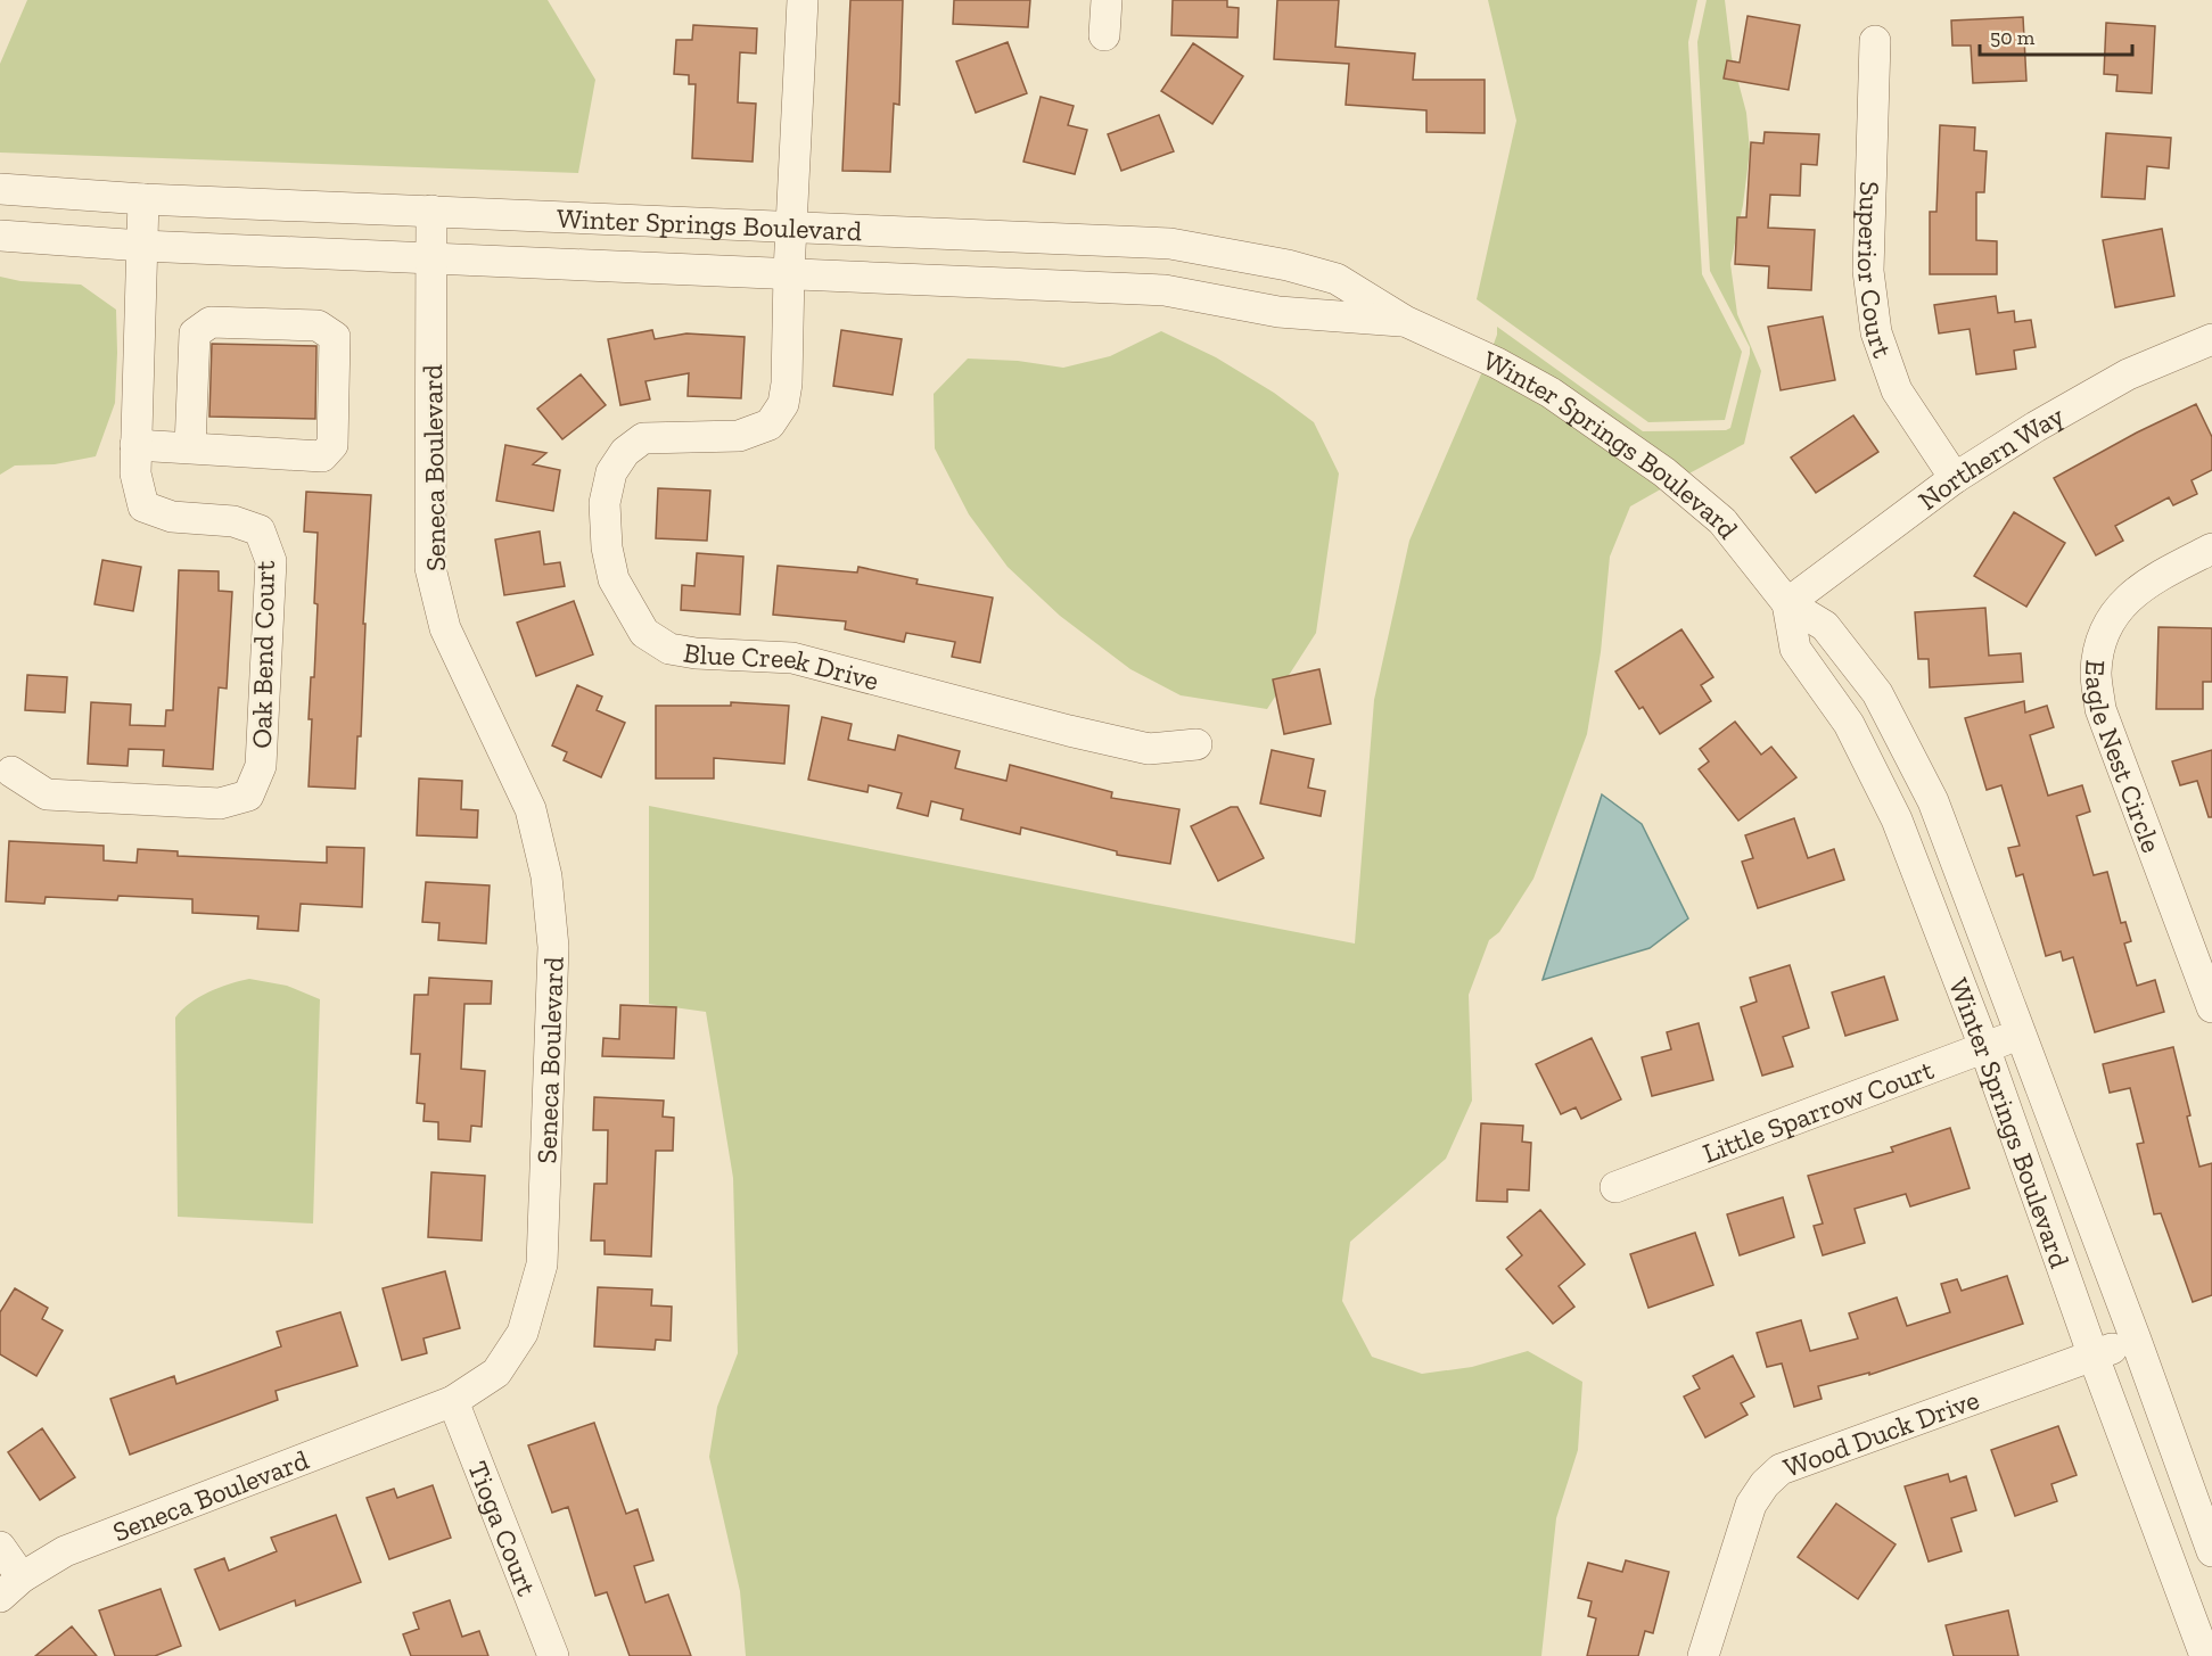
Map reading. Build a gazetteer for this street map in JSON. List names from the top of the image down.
{
  "streets": {
    "street": [
      "Winter Springs Boulevard",
      "Superior Court",
      "Northern Way",
      "Seneca Boulevard",
      "Oak Bend Court",
      "Blue Creek Drive",
      "Eagle Nest Circle",
      "Little Sparrow Court",
      "Wood Duck Drive",
      "Tioga Court"
    ]
  },
  "crossings": [
    ["Winter Springs Boulevard", "Northern Way"],
    ["Winter Springs Boulevard", "Seneca Boulevard"],
    ["Winter Springs Boulevard", "Oak Bend Court"],
    ["Winter Springs Boulevard", "Blue Creek Drive"],
    ["Winter Springs Boulevard", "Little Sparrow Court"],
    ["Winter Springs Boulevard", "Wood Duck Drive"],
    ["Superior Court", "Northern Way"],
    ["Seneca Boulevard", "Tioga Court"]
  ],
  "scale_bar": "50 m"
}
